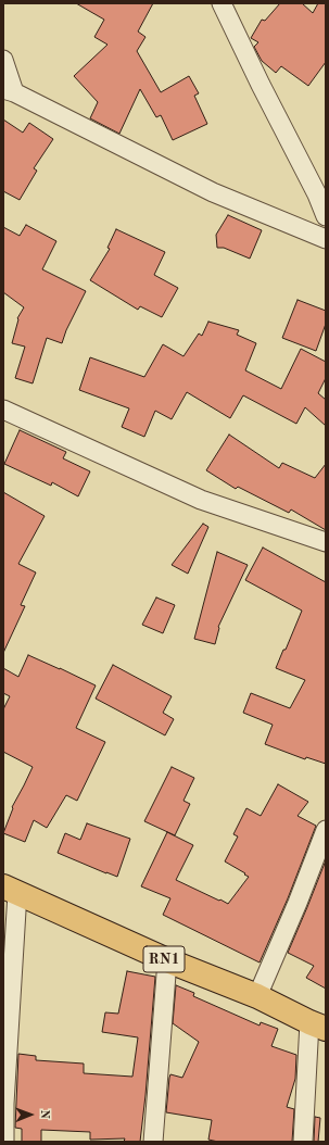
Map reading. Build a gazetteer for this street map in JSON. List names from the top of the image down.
{
  "streets": {
    "highway": ["RN1"]
  },
  "north": "right"
}
